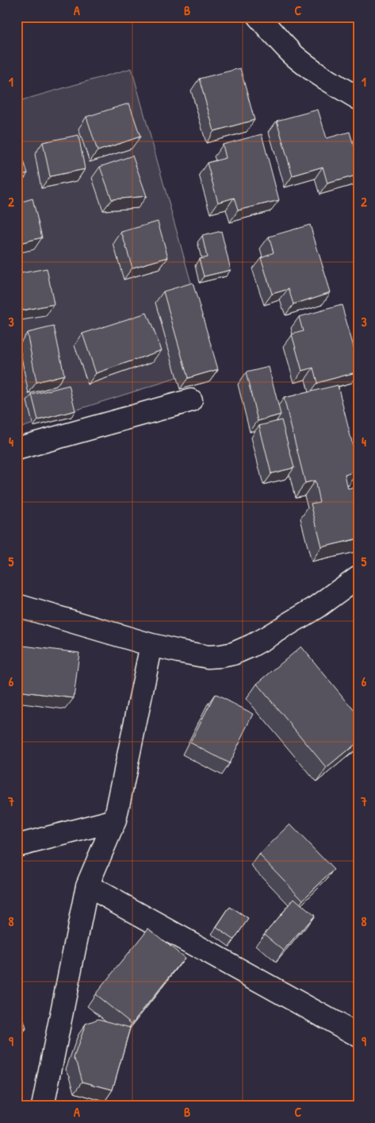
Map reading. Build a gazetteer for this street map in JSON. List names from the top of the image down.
{
  "grid": {
    "columns": ["A", "B", "C"],
    "rows": [
      "1",
      "2",
      "3",
      "4",
      "5",
      "6",
      "7",
      "8",
      "9"
    ]
  }
}
